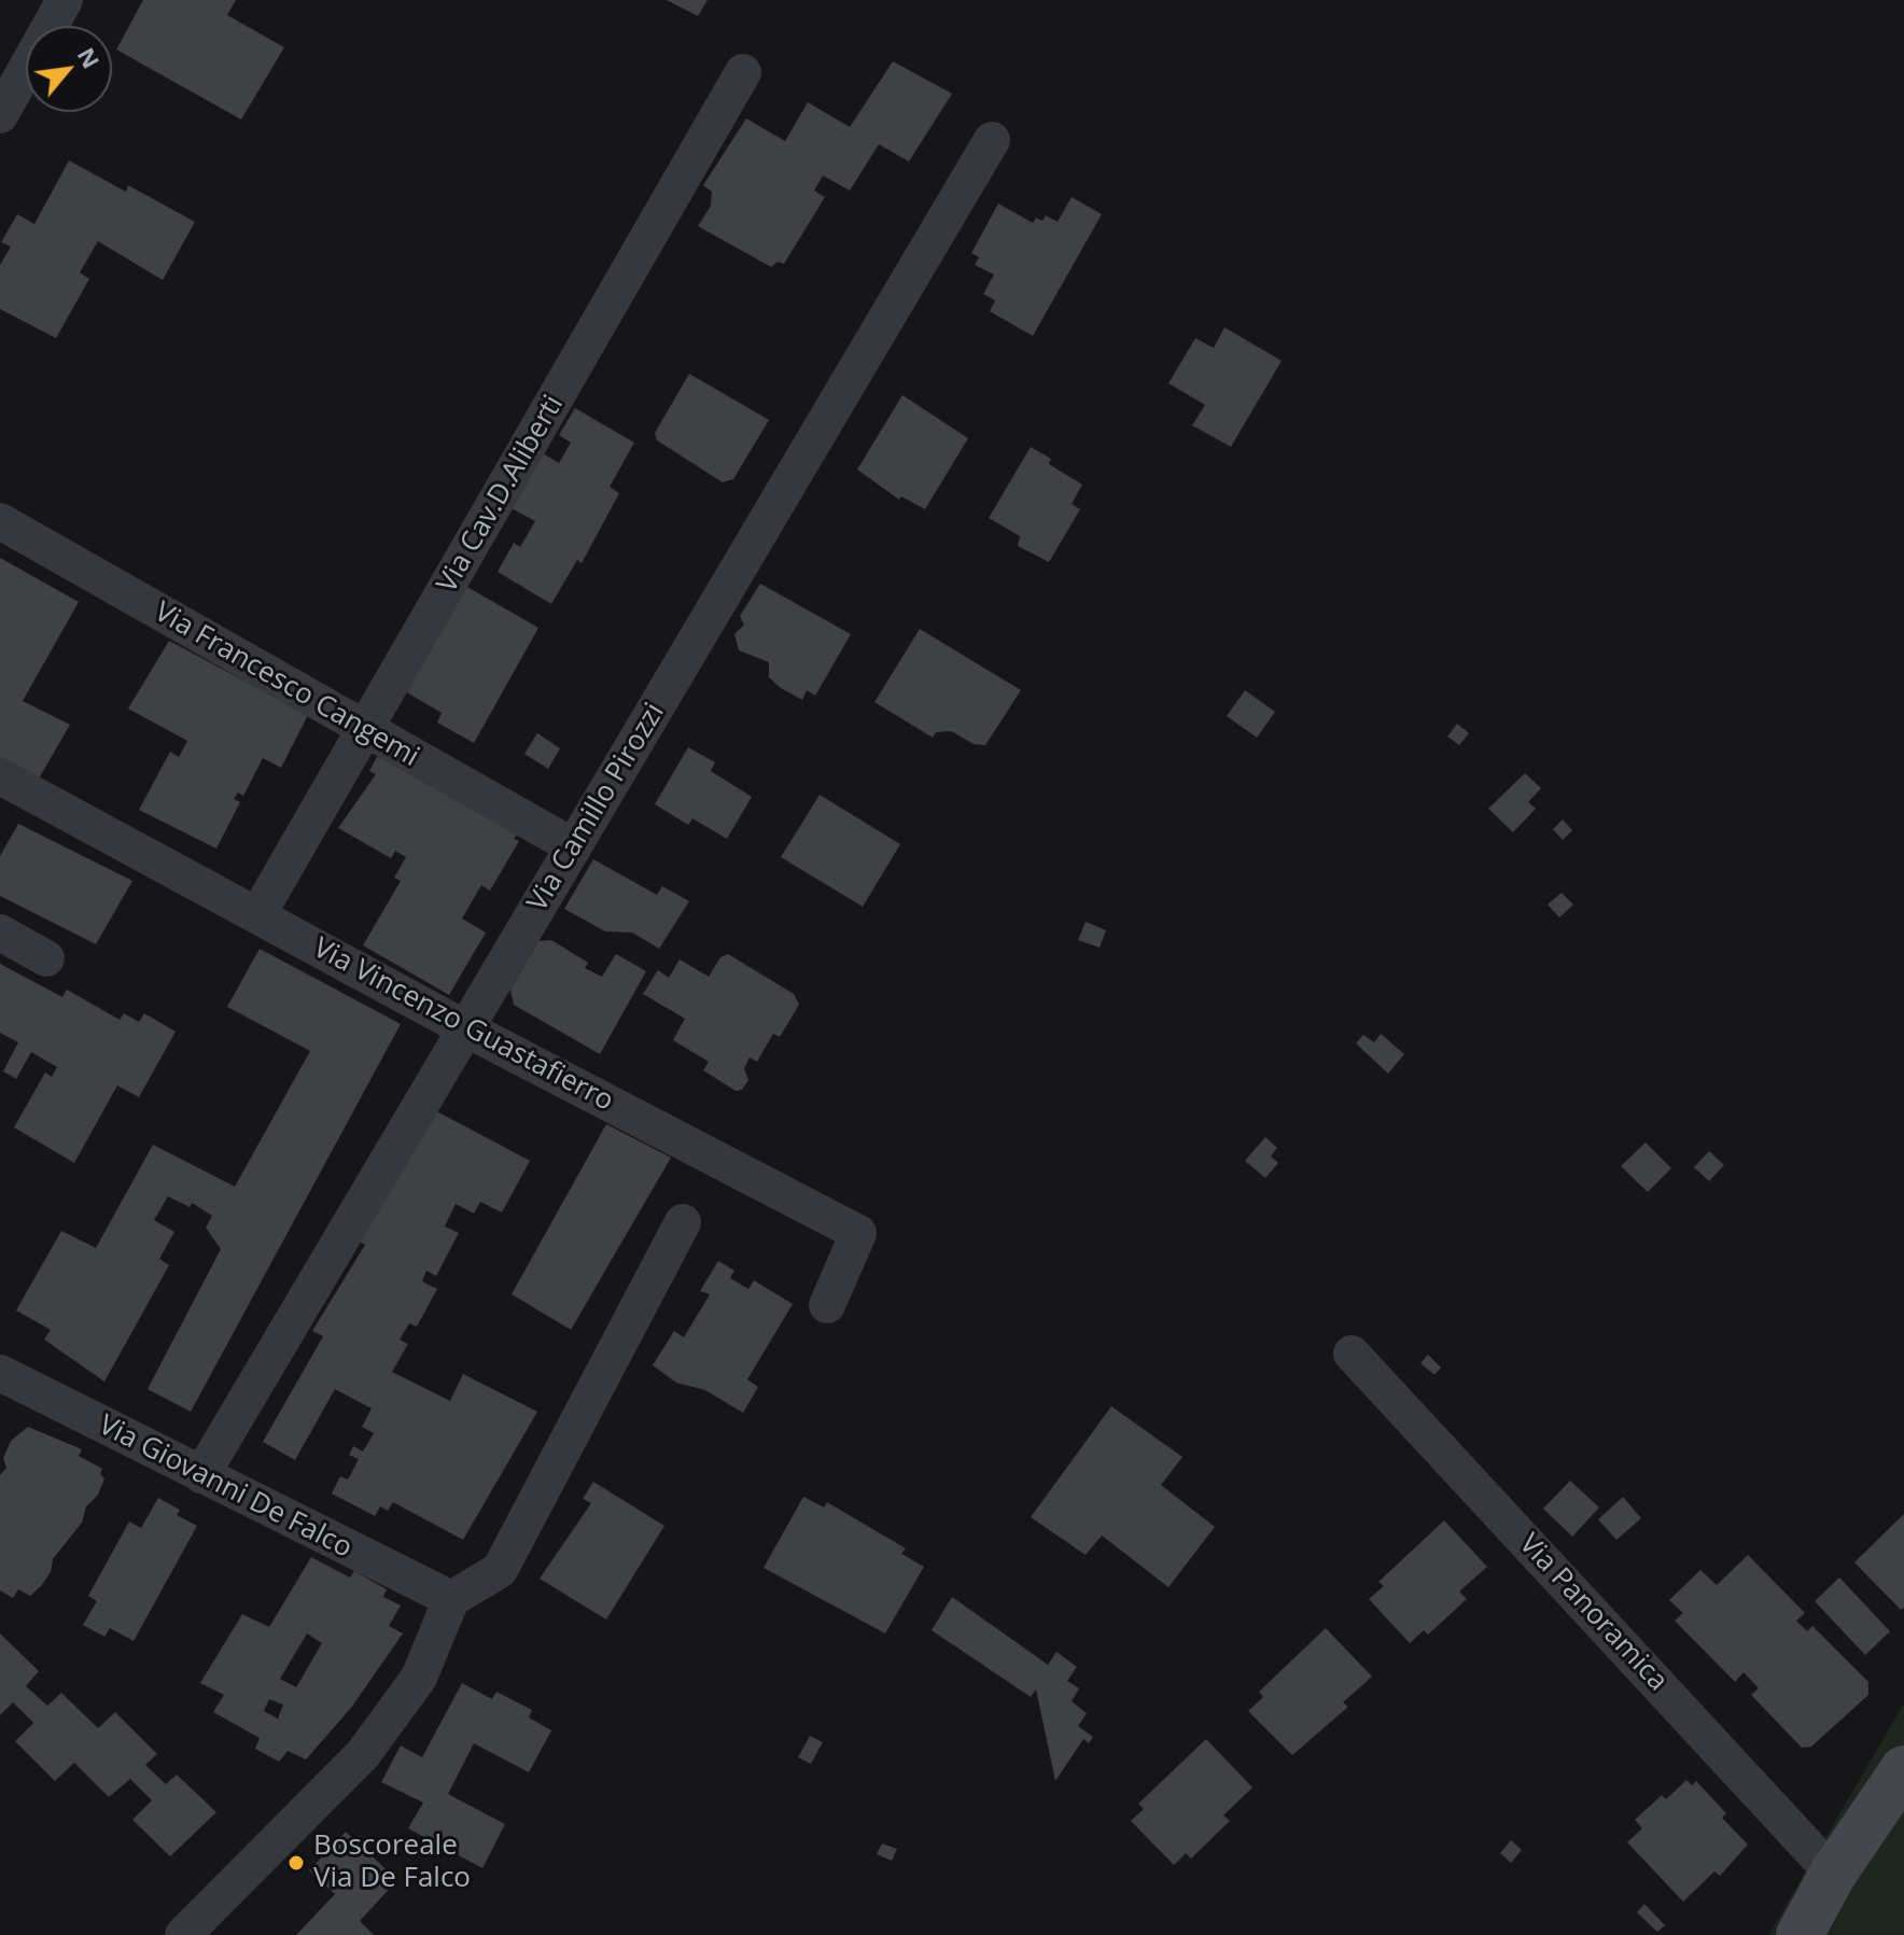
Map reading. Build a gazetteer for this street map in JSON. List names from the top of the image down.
{
  "streets": {
    "street": [
      "Via Cav.D.Aliberti",
      "Via Francesco Cangemi",
      "Via Camillo Pirozzi",
      "Via Vincenzo Guastafierro",
      "Via Giovanni De Falco",
      "Via Panoramica"
    ]
  },
  "crossings": [
    ["Via Cav.D.Aliberti", "Via Francesco Cangemi"],
    ["Via Cav.D.Aliberti", "Via Vincenzo Guastafierro"],
    ["Via Francesco Cangemi", "Via Camillo Pirozzi"],
    ["Via Camillo Pirozzi", "Via Vincenzo Guastafierro"],
    ["Via Camillo Pirozzi", "Via Giovanni De Falco"]
  ],
  "places": ["Boscoreale Via De Falco"],
  "north": "top right"
}
